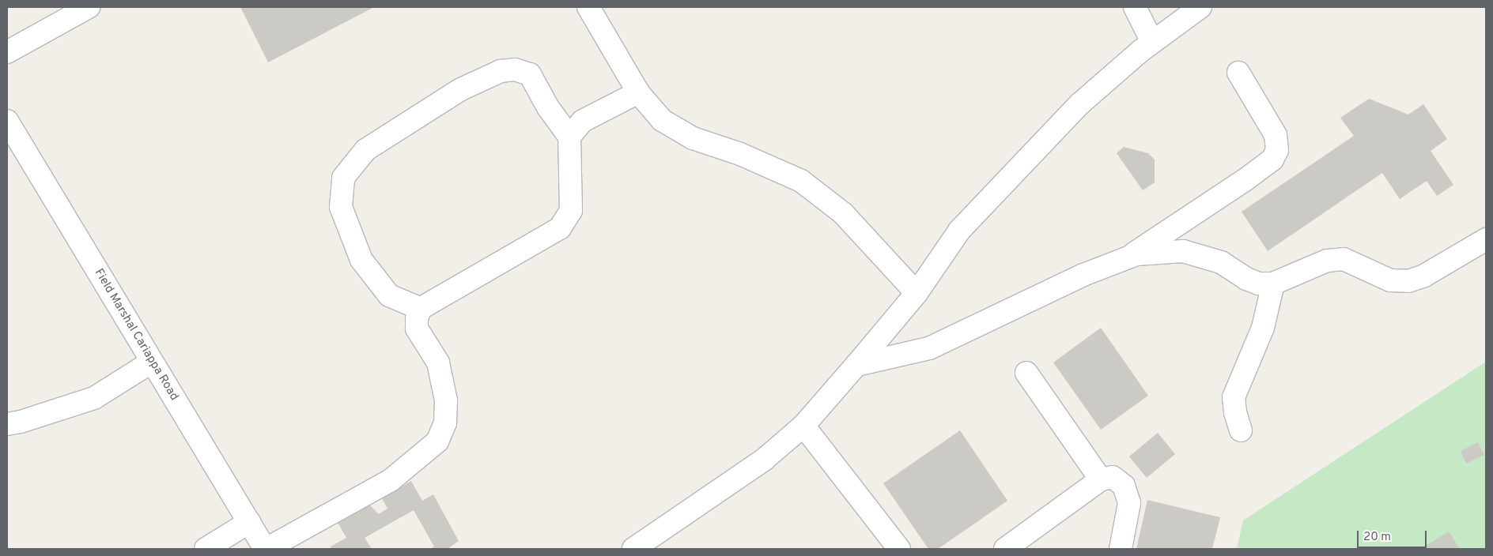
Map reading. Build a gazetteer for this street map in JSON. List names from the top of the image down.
{
  "streets": {
    "street": ["Field Marshal Cariappa Road"]
  },
  "scale_bar": "20 m"
}
